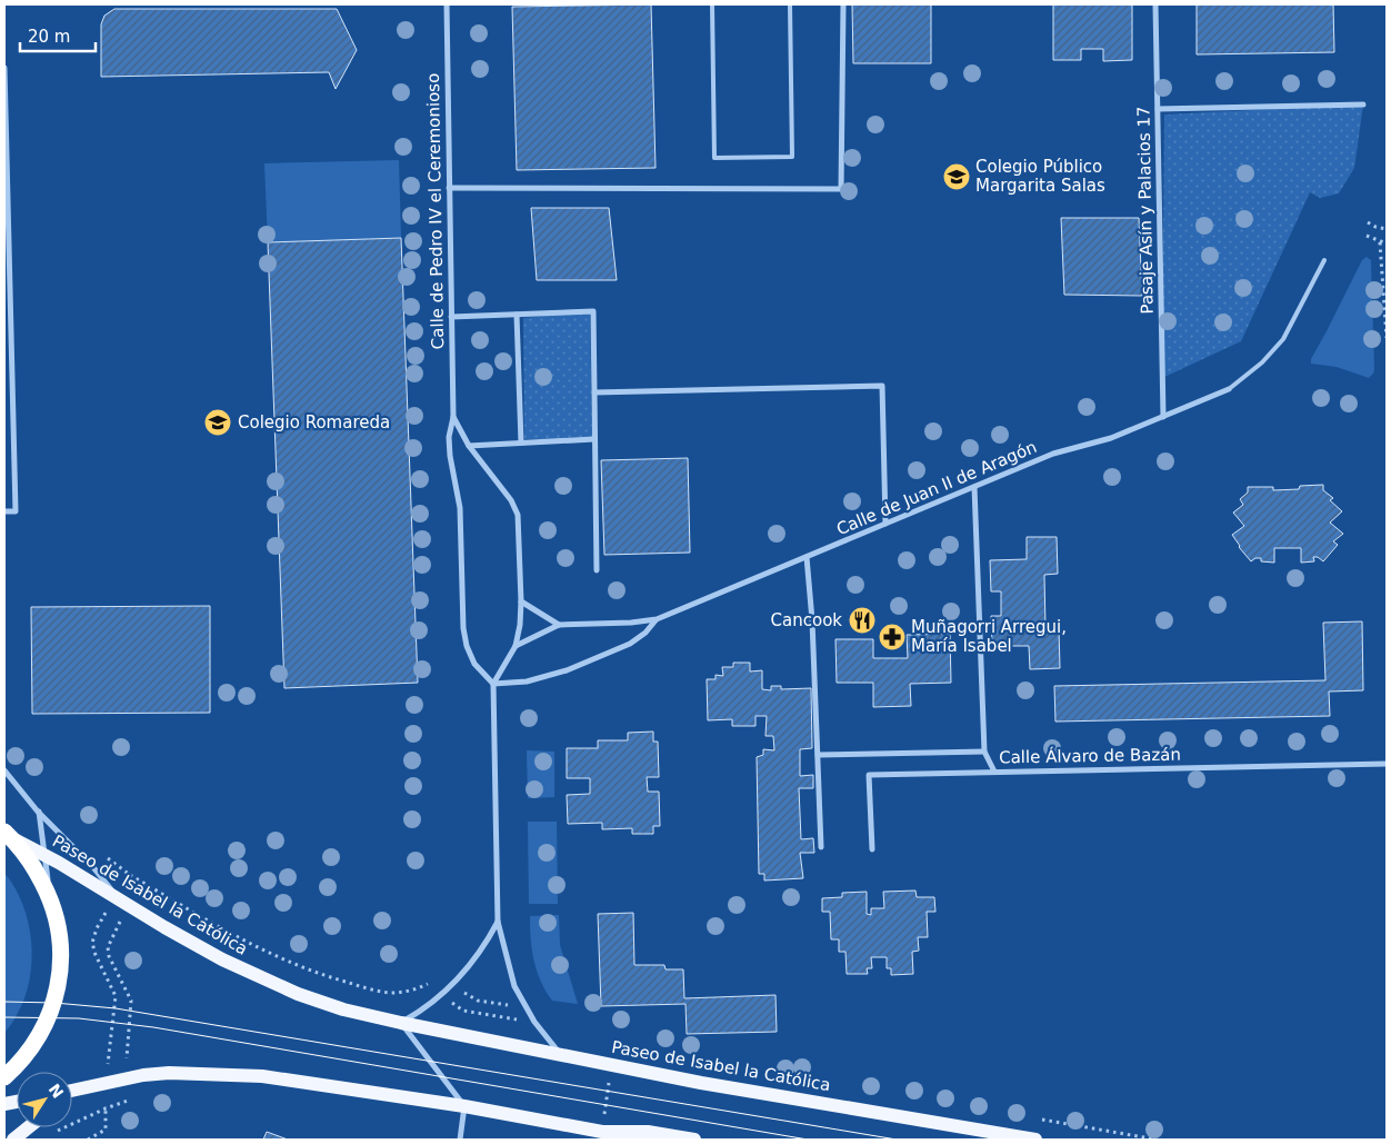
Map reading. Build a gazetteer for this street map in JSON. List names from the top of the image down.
{
  "streets": {
    "main road": ["Paseo de Isabel la Católica"],
    "street": [
      "Pasaje Asín y Palacios 17",
      "Calle de Pedro IV el Ceremonioso",
      "Calle de Juan II de Aragón",
      "Calle Álvaro de Bazán"
    ]
  },
  "crossings": [
    ["Pasaje Asín y Palacios 17", "Calle de Juan II de Aragón"],
    ["Calle de Pedro IV el Ceremonioso", "Calle de Juan II de Aragón"]
  ],
  "places": {
    "school or university": ["Colegio Público Margarita Salas", "Colegio Romareda"],
    "restaurant": ["Cancook"],
    "pharmacy": ["Muñagorri Arregui, María Isabel"]
  },
  "scale_bar": "20 m",
  "north": "top right"
}
